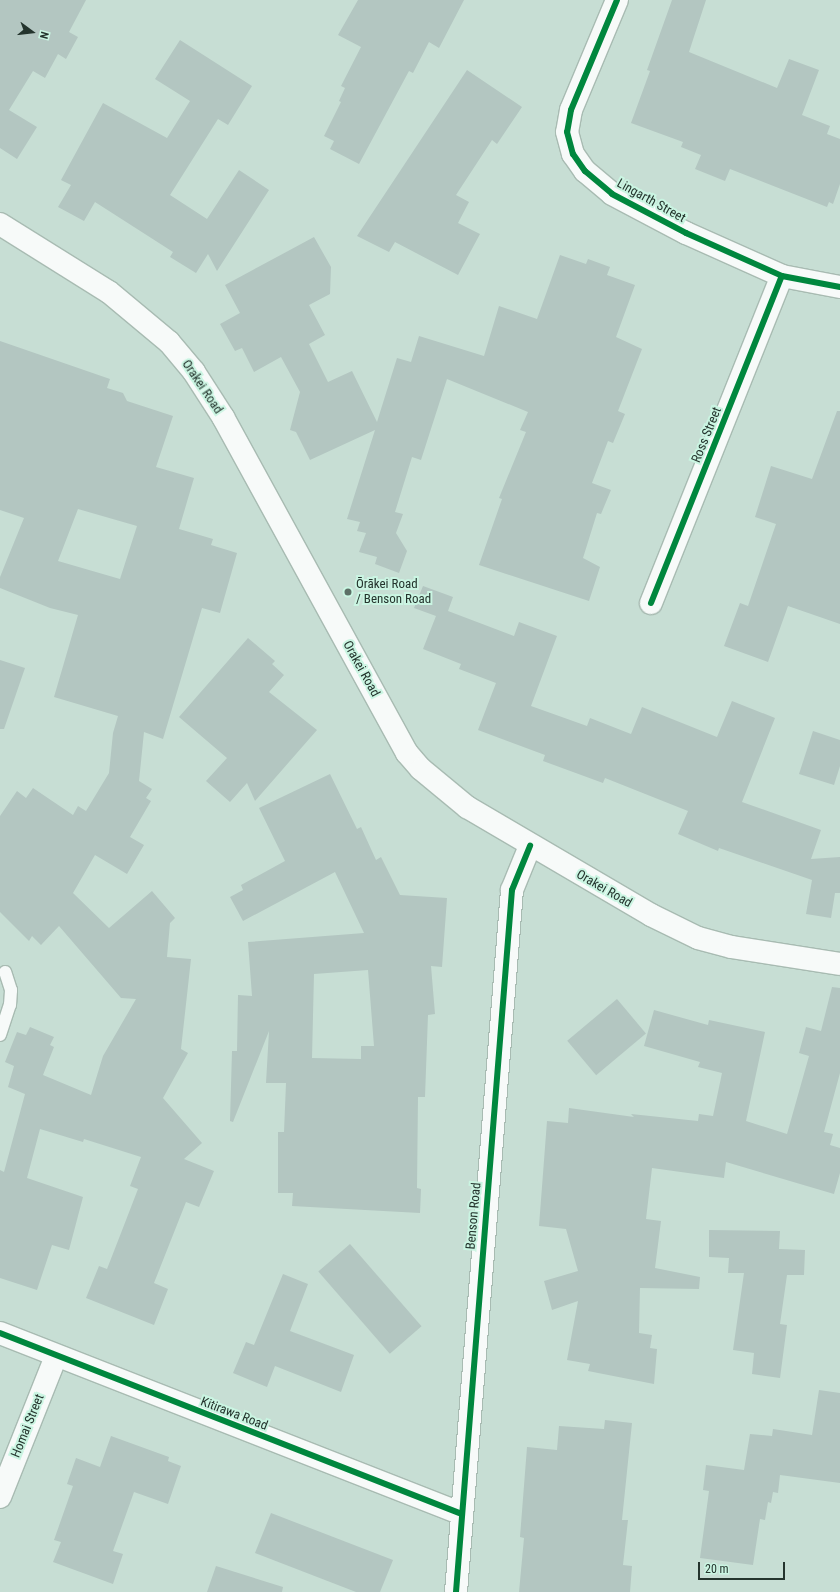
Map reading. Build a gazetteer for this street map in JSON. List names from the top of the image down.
{
  "streets": {
    "street": [
      "Lingarth Street",
      "Orakei Road",
      "Ross Street",
      "Benson Road",
      "Kitirawa Road",
      "Homai Street"
    ]
  },
  "crossings": [
    ["Lingarth Street", "Ross Street"],
    ["Orakei Road", "Benson Road"],
    ["Benson Road", "Kitirawa Road"],
    ["Kitirawa Road", "Homai Street"]
  ],
  "places": ["Ōrākei Road / Benson Road"],
  "scale_bar": "20 m",
  "north": "right"
}
